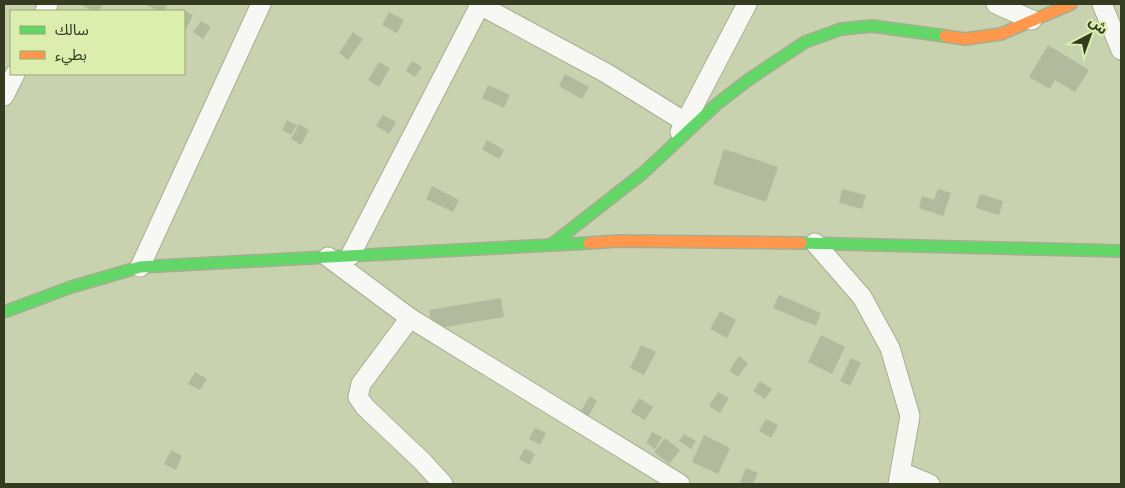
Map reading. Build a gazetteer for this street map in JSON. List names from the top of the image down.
{
  "legend": ["سالك", "بطيء"],
  "north": "top right"
}
